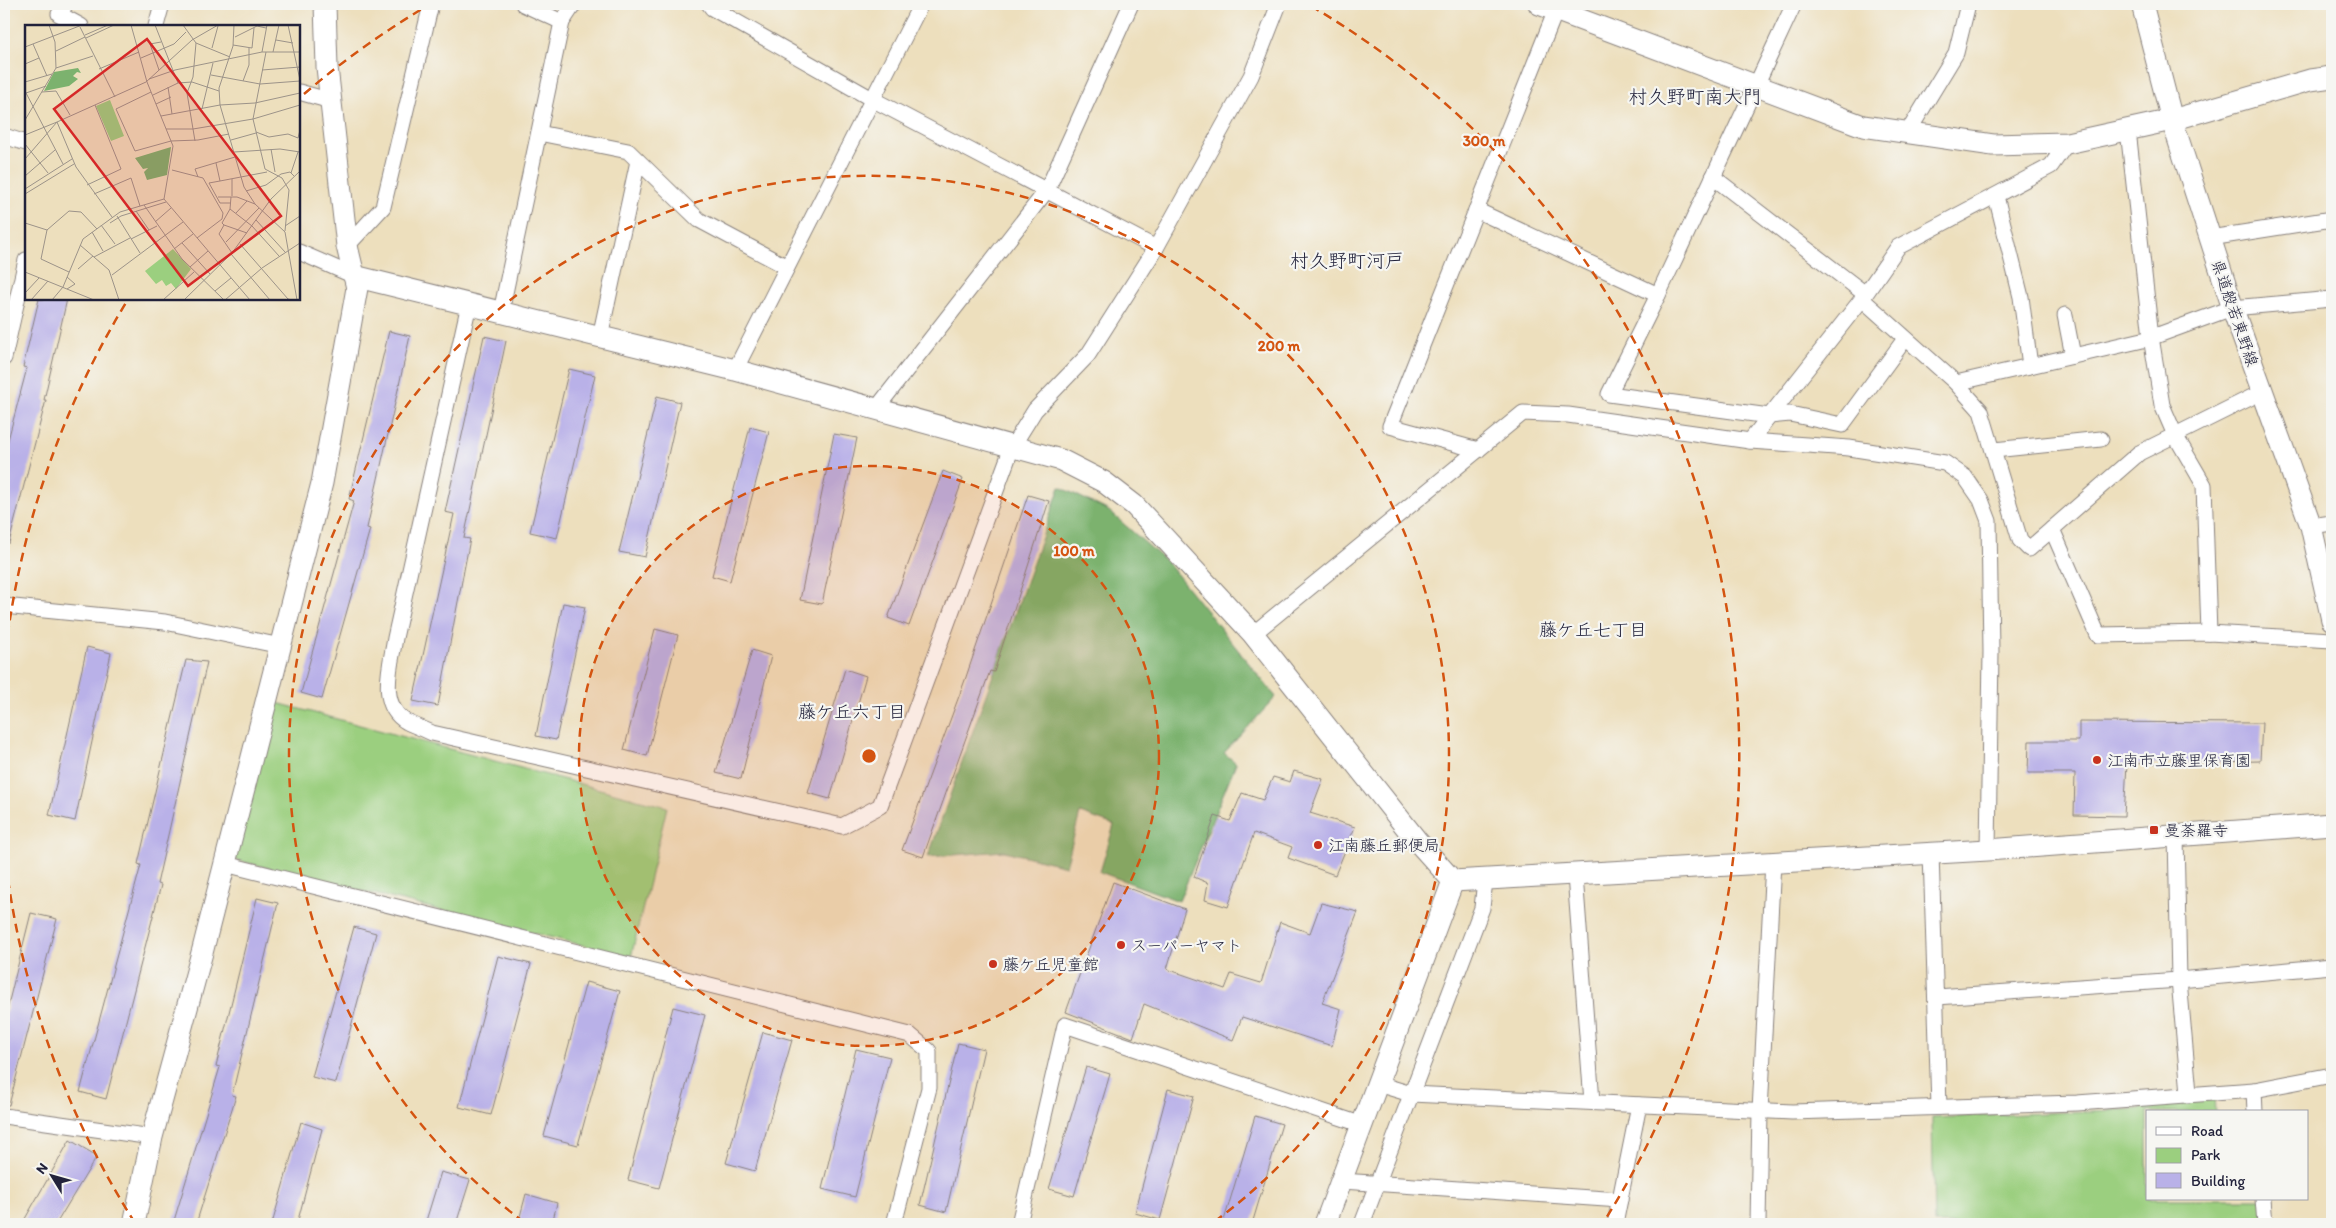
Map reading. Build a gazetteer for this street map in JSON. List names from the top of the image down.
{
  "streets": {
    "street": ["県道般若東野線"]
  },
  "districts": [
    "村久野町南大門",
    "村久野町河戸",
    "藤ケ丘七丁目",
    "藤ケ丘六丁目"
  ],
  "places": {
    "other": [
      "江南市立藤里保育園",
      "江南藤丘郵便局",
      "スーパーヤマト",
      "藤ケ丘児童館"
    ],
    "transit": ["曼荼羅寺"]
  },
  "legend": ["Road", "Park", "Building"],
  "north": "top left",
  "rings": ["300 m", "200 m", "100 m"]
}
